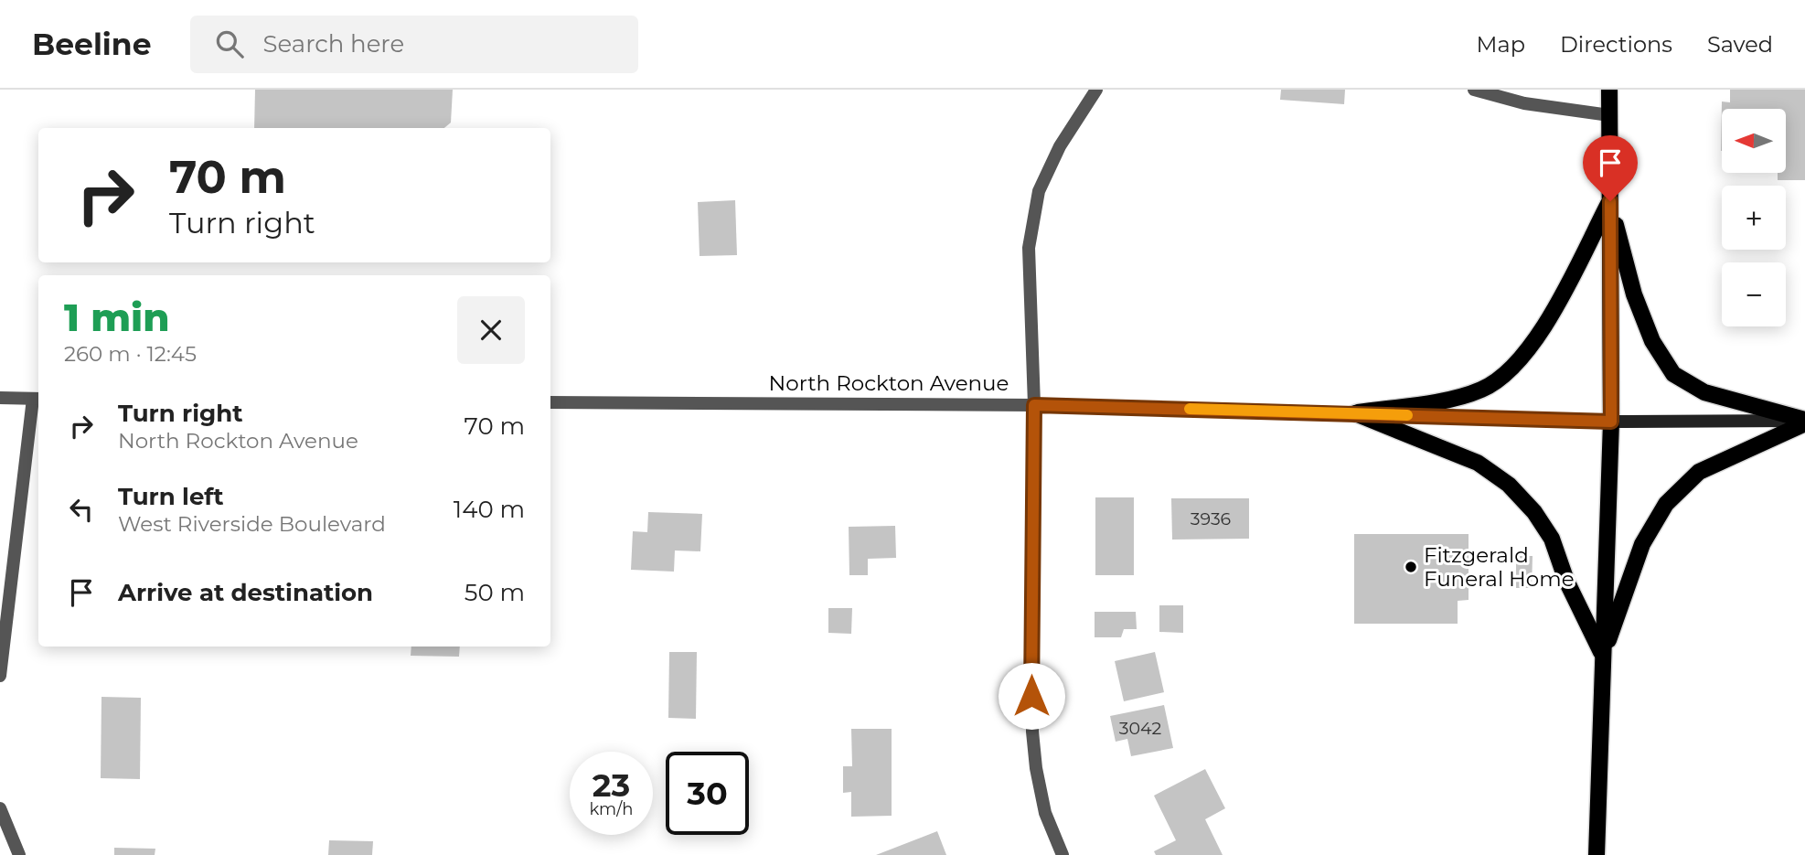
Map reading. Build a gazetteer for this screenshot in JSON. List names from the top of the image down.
{
  "streets": {
    "main road": ["North Rockton Avenue"]
  },
  "places": ["Fitzgerald Funeral Home"],
  "house_numbers": ["3936", "3042"],
  "north": "left",
  "page": {
    "header": "Beeline",
    "search": "Search here",
    "nav": ["Map", "Directions", "Saved"],
    "map_buttons": ["+", "−"],
    "turn": ["70 m", "Turn right"],
    "heading": ["1 min", "260 m · 12:45"],
    "list": [
      {
        "name": "Turn right",
        "note": "North Rockton Avenue",
        "value": "70 m"
      },
      {
        "name": "Turn left",
        "note": "West Riverside Boulevard",
        "value": "140 m"
      },
      {
        "name": "Arrive at destination",
        "value": "50 m"
      }
    ],
    "speed": "23 km/h",
    "limit": "30"
  }
}
